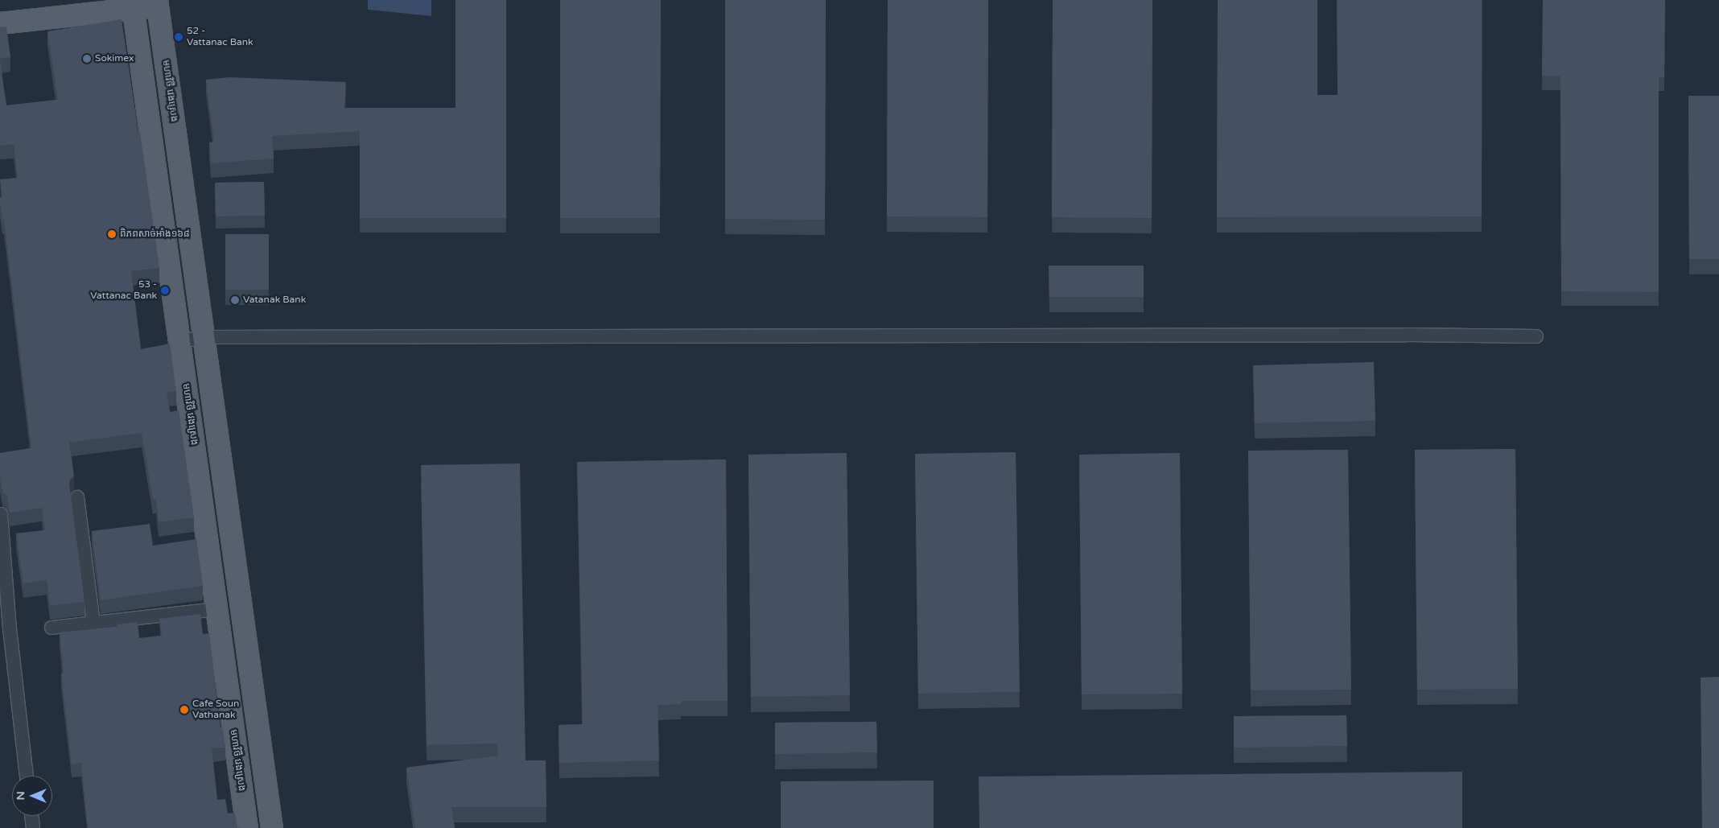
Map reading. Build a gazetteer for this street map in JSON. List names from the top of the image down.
{
  "streets": {
    "main road": ["មហាវិថី វេងស្រេង"]
  },
  "places": [
    "52 - Vattanac Bank",
    "Sokimex",
    "ពិភពសាច់អាំង១៦៨",
    "53 - Vattanac Bank",
    "Vatanak Bank",
    "Cafe Soun Vathanak"
  ],
  "north": "left"
}
